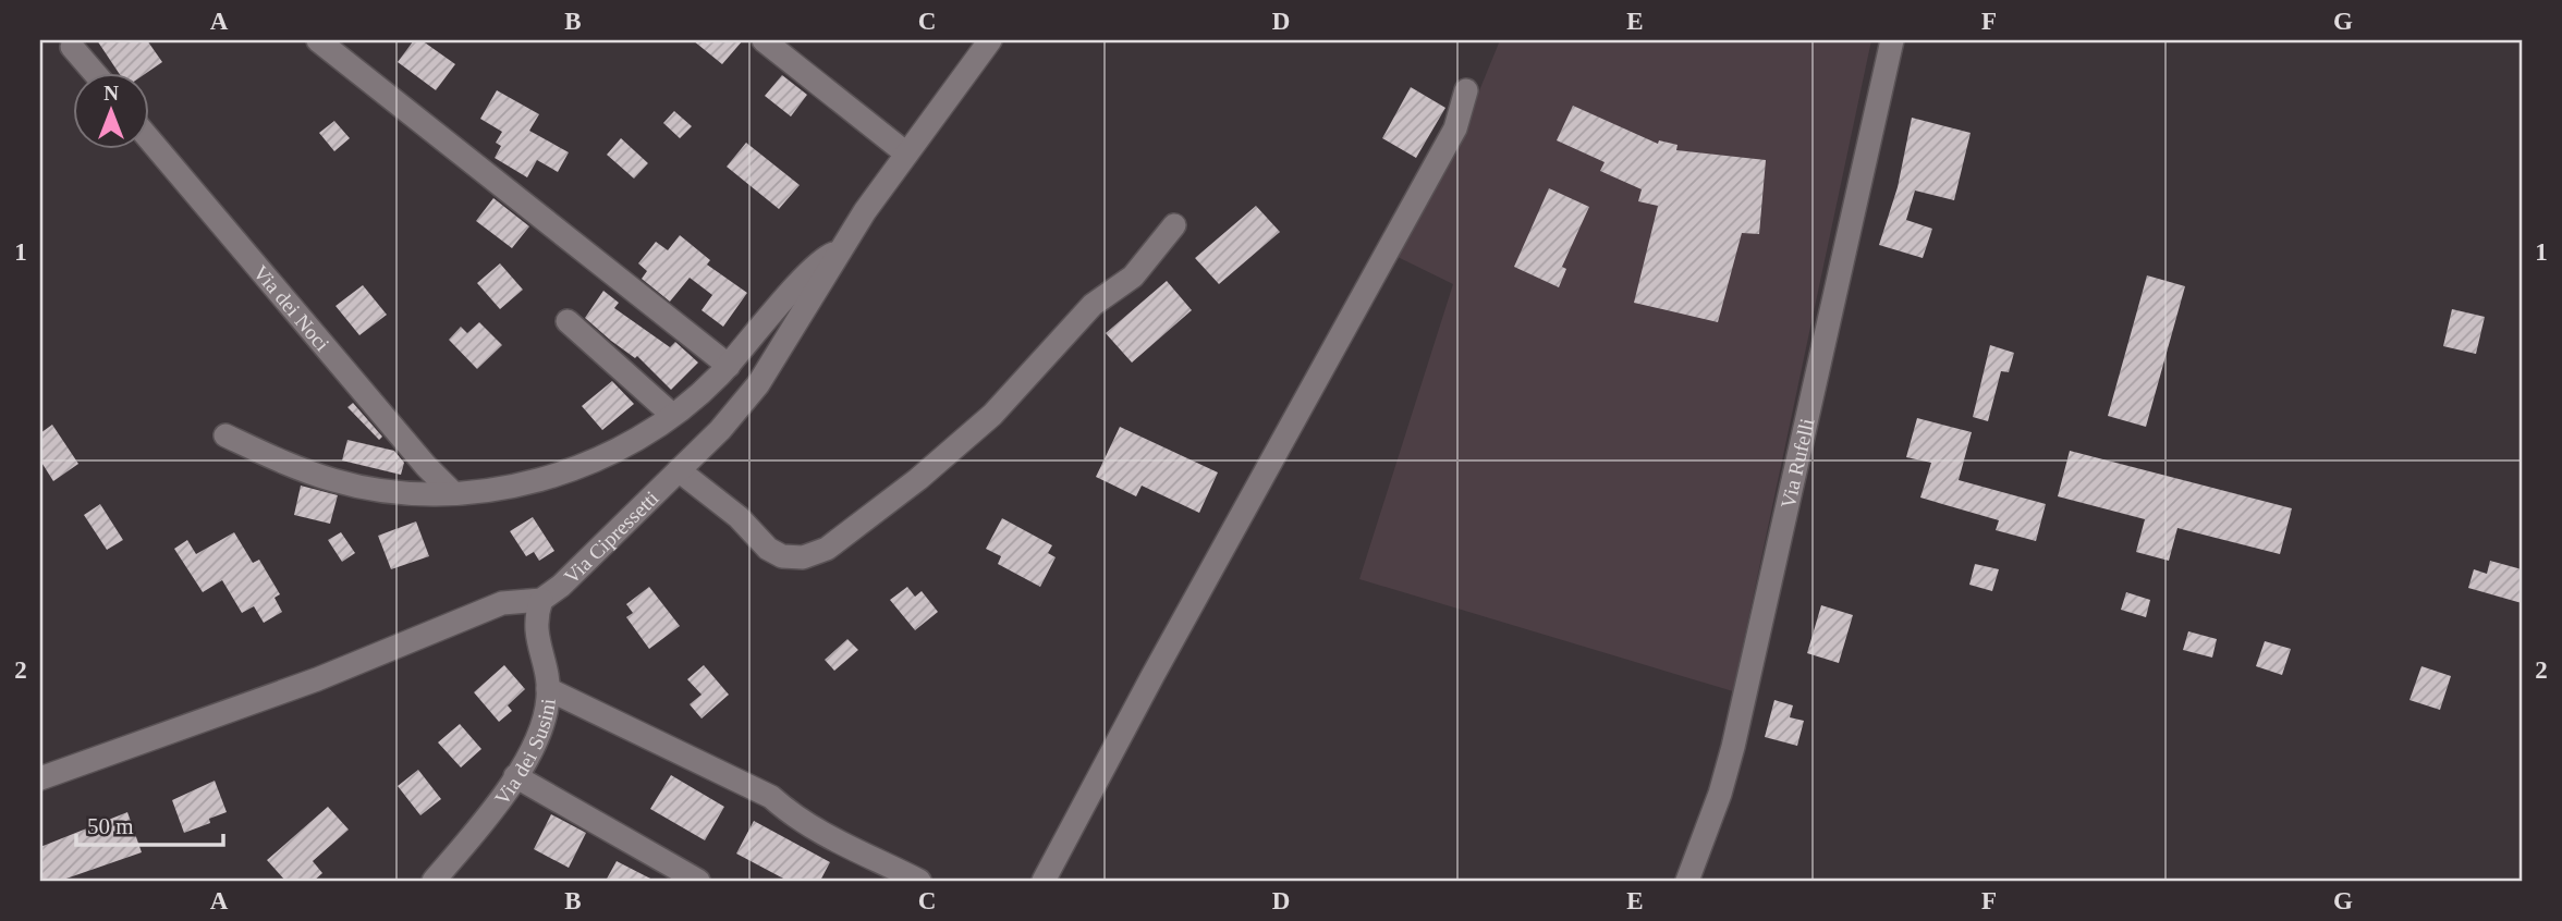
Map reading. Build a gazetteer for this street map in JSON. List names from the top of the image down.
{
  "streets": {
    "street": [
      "Via dei Noci",
      "Via Rufelli",
      "Via Cipressetti",
      "Via dei Susini"
    ]
  },
  "crossings": [
    ["Via Cipressetti", "Via dei Susini"]
  ],
  "scale_bar": "50 m",
  "north": "top",
  "grid": {
    "columns": [
      "A",
      "B",
      "C",
      "D",
      "E",
      "F",
      "G"
    ],
    "rows": ["1", "2"]
  }
}
